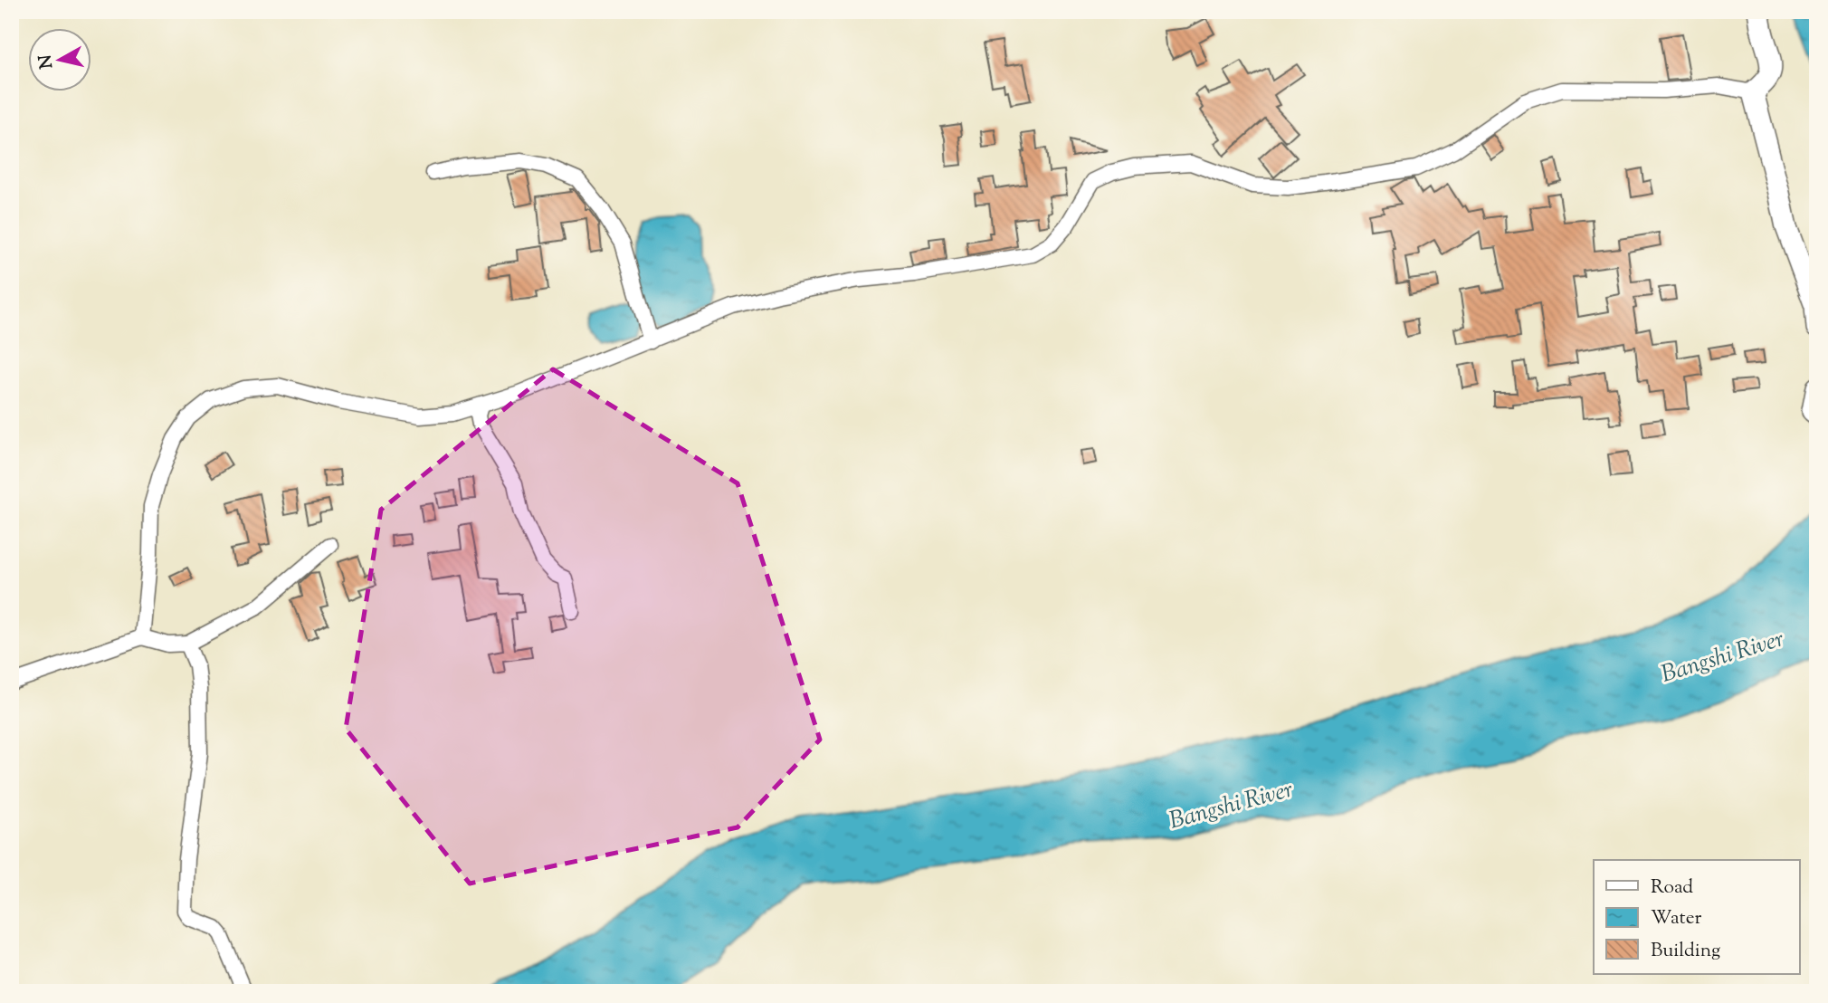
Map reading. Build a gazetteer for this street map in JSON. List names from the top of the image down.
{
  "water": ["Bangshi River"],
  "legend": ["Road", "Water", "Building"],
  "north": "left"
}
